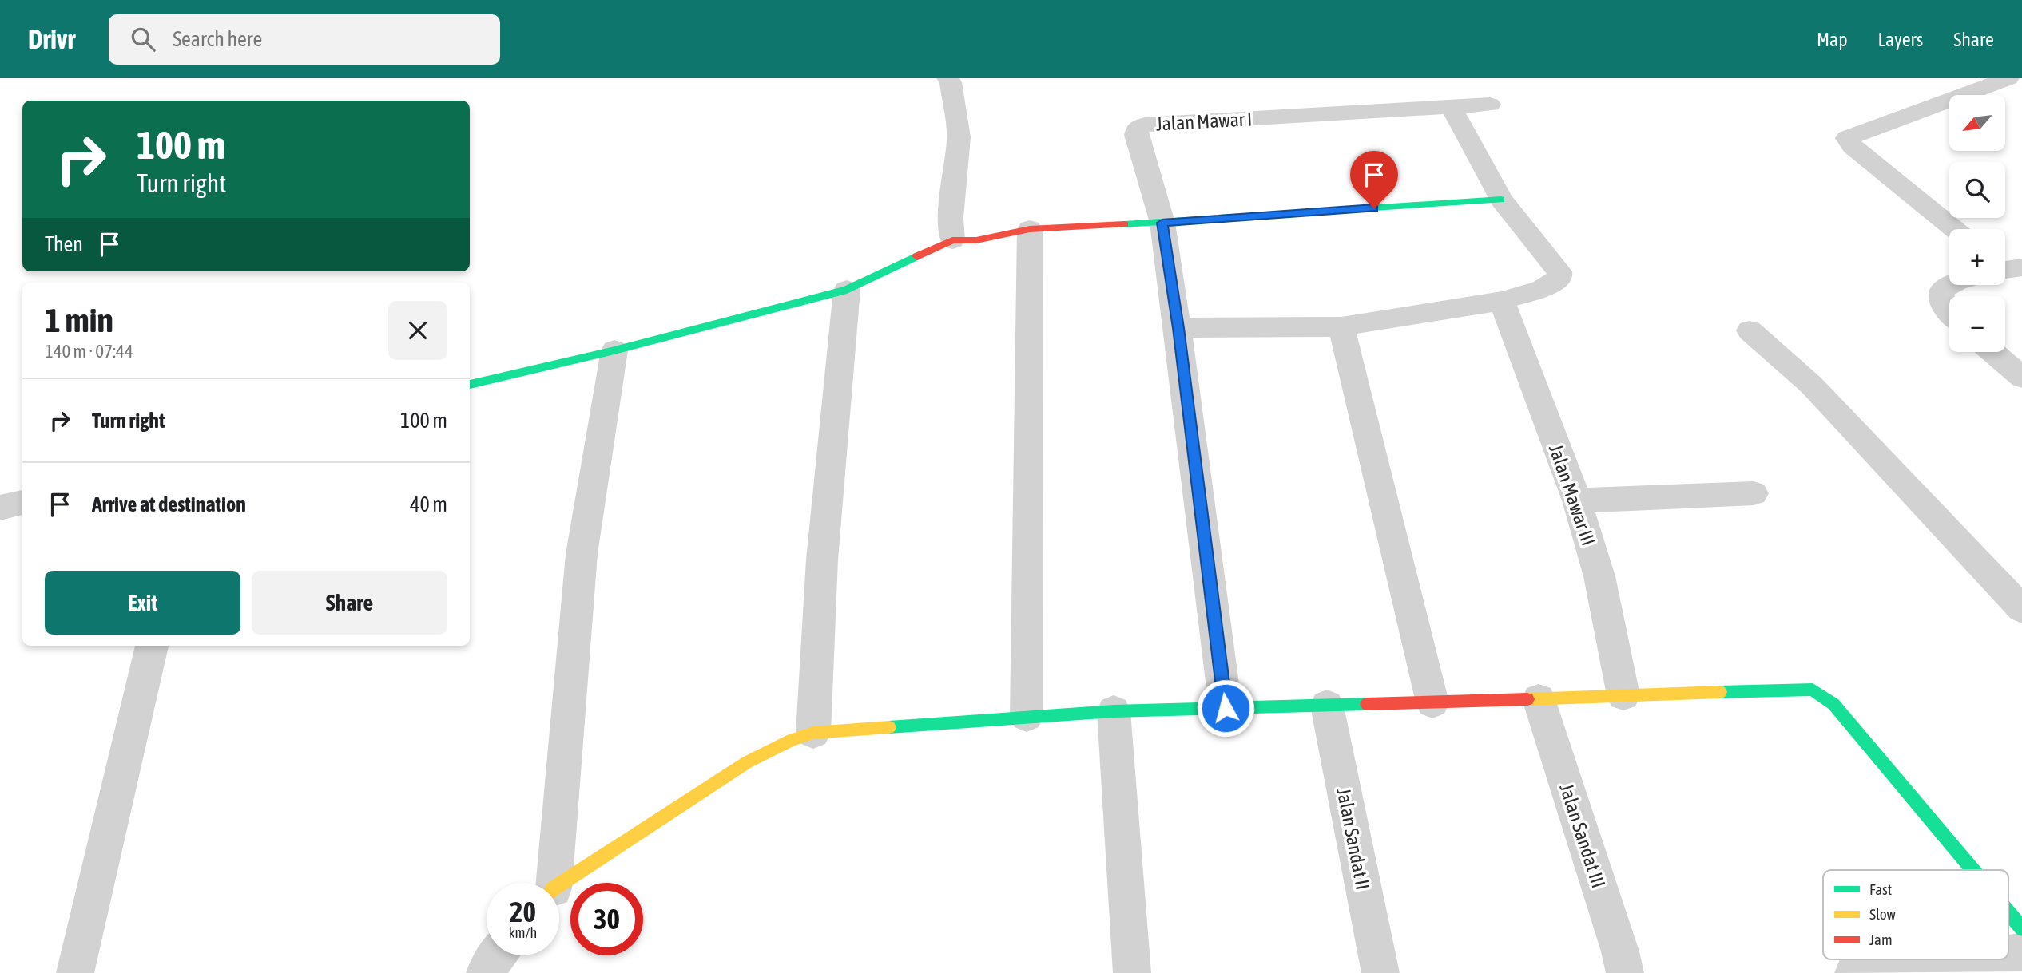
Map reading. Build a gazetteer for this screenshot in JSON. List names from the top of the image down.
{
  "streets": {
    "street": [
      "Jalan Mawar I",
      "Jalan Mawar III",
      "Jalan Sandat III",
      "Jalan Sandat II"
    ]
  },
  "legend": ["Fast", "Slow", "Jam"],
  "north": "bottom left",
  "page": {
    "header": "Drivr",
    "search": "Search here",
    "nav": ["Map", "Layers", "Share"],
    "map_buttons": ["+", "−"],
    "turn": ["100 m", "Turn right"],
    "then": "Then",
    "heading": ["1 min", "140 m · 07:44"],
    "list": [
      {
        "name": "Turn right",
        "value": "100 m"
      },
      {
        "name": "Arrive at destination",
        "value": "40 m"
      }
    ],
    "buttons": ["Exit", "Share"],
    "speed": "20 km/h",
    "limit": "30"
  }
}
